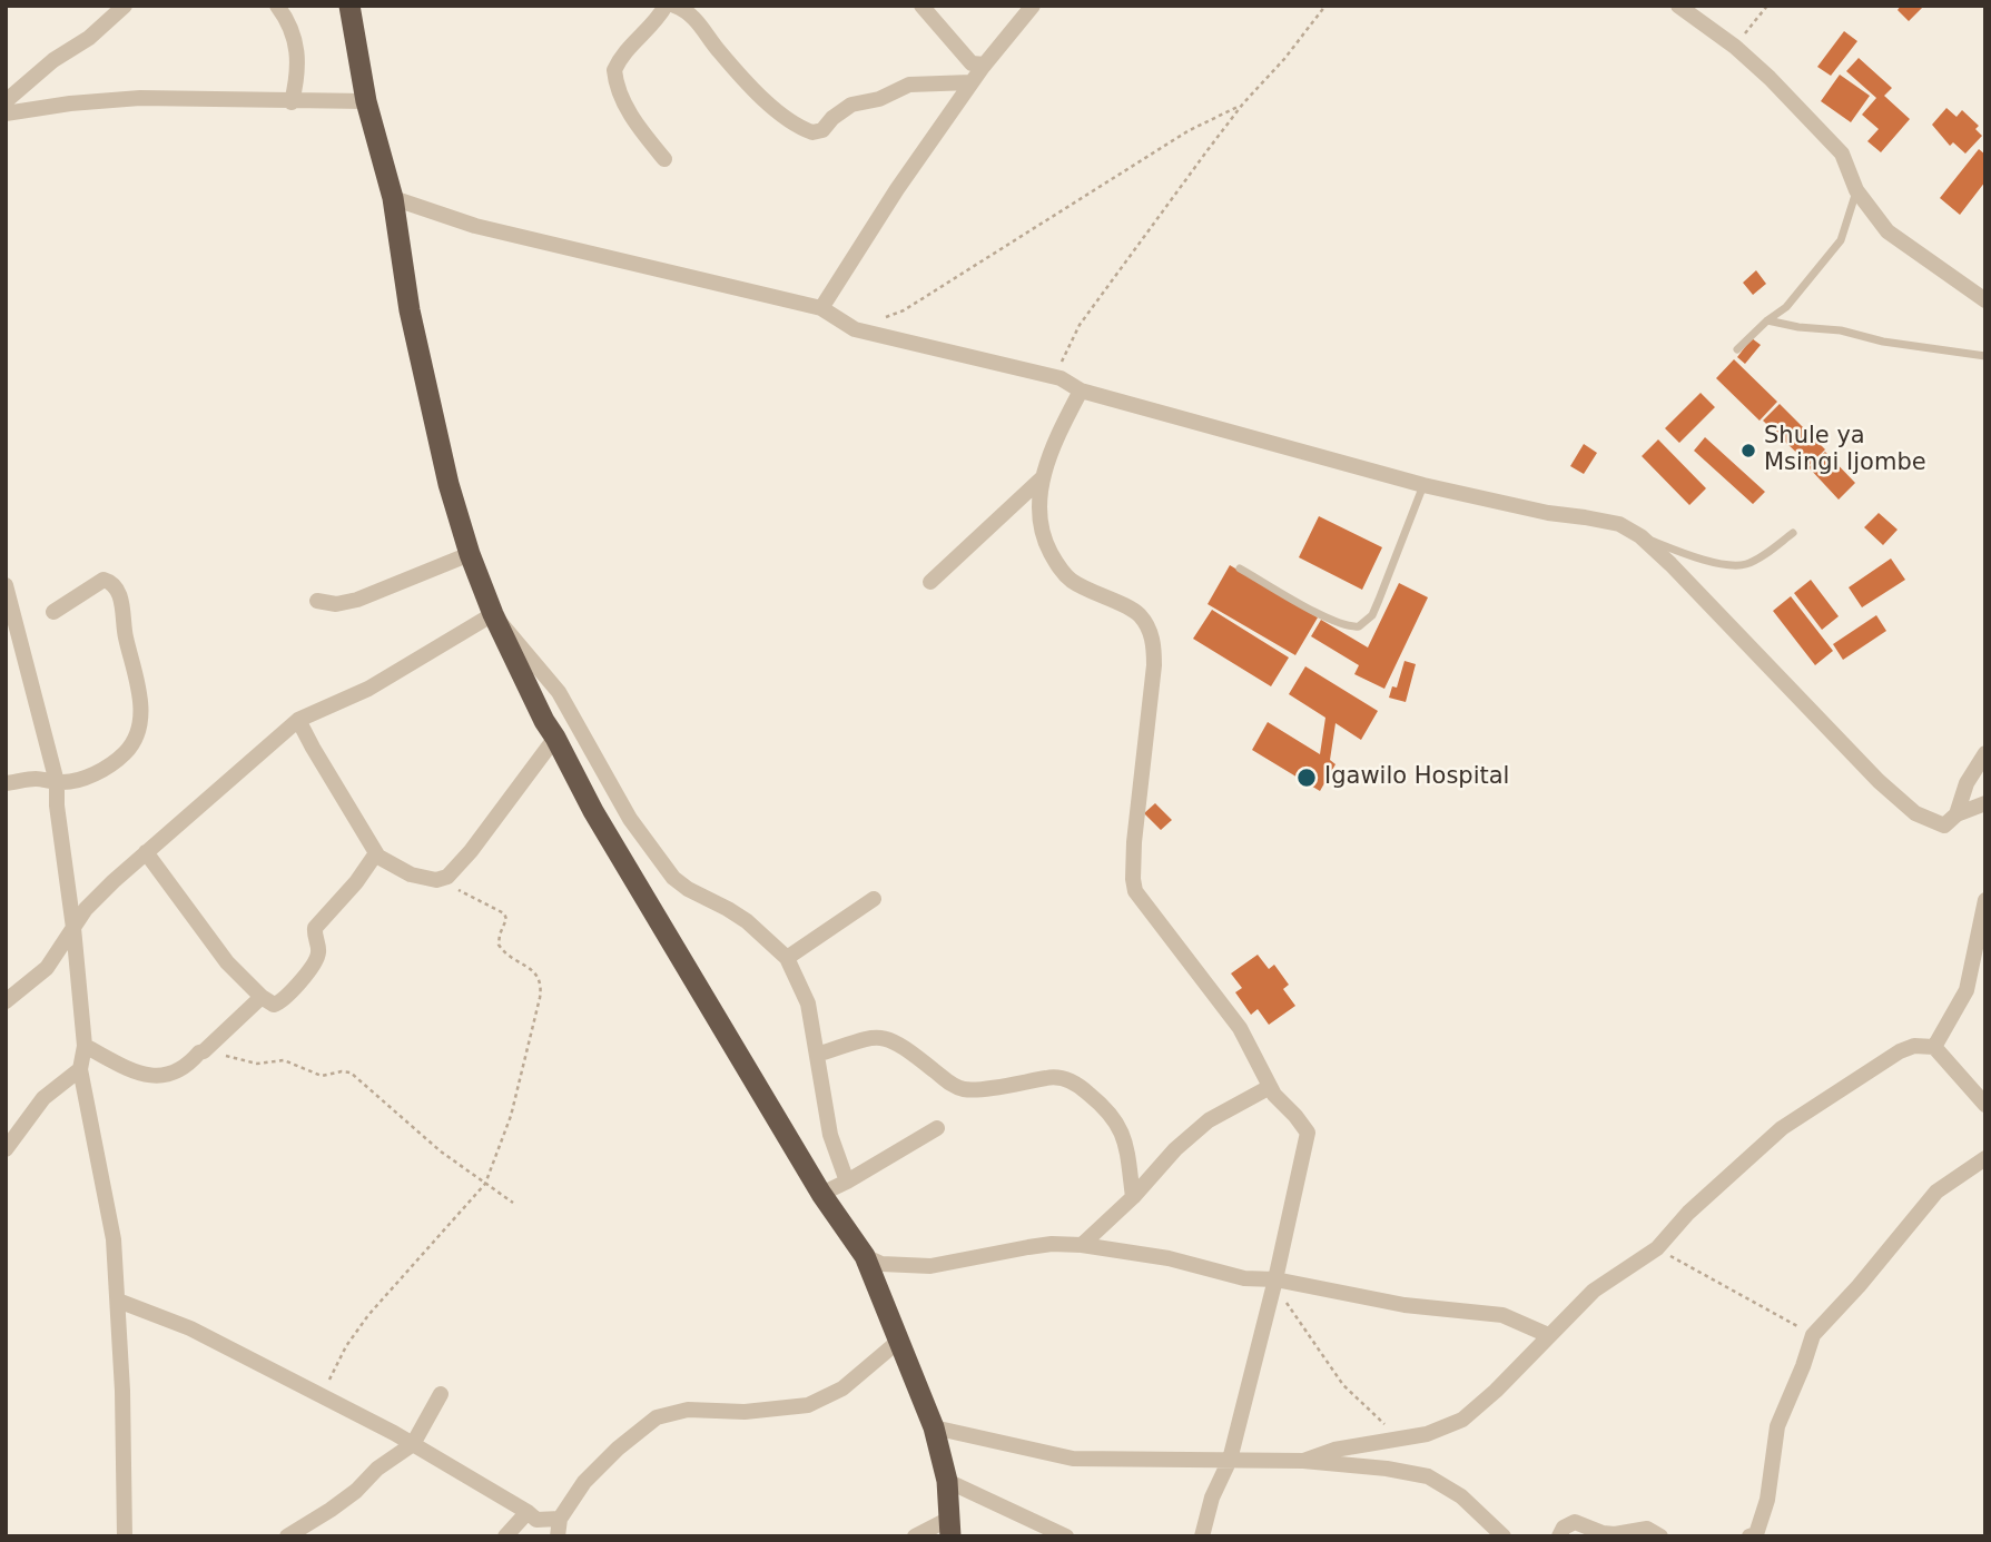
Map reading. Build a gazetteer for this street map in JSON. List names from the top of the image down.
{
  "places": ["Shule ya Msingi Ijombe", "Igawilo Hospital"]
}
